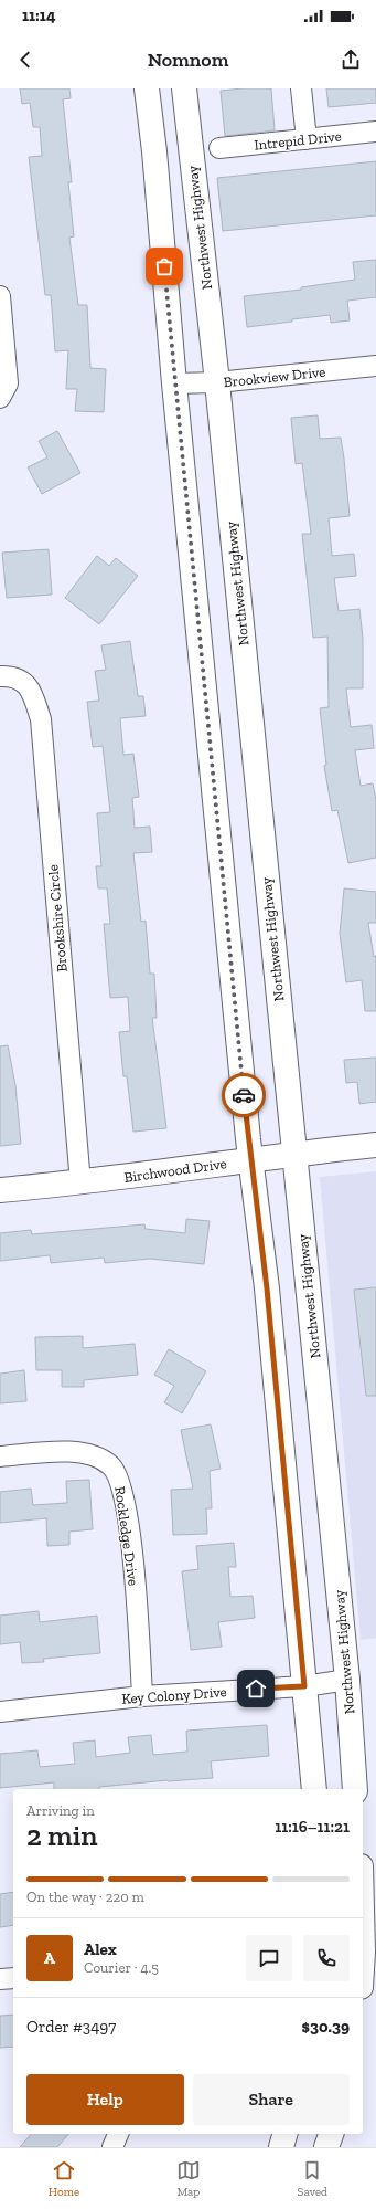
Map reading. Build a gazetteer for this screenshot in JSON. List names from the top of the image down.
{
  "streets": {
    "main road": ["Northwest Highway", "Birchwood Drive"],
    "street": [
      "Intrepid Drive",
      "Brookview Drive",
      "Brookshire Circle",
      "Rockledge Drive",
      "Key Colony Drive"
    ]
  },
  "crossings": [
    ["Northwest Highway", "Brookview Drive"],
    ["Northwest Highway", "Birchwood Drive"],
    ["Northwest Highway", "Key Colony Drive"],
    ["Brookshire Circle", "Birchwood Drive"],
    ["Rockledge Drive", "Key Colony Drive"]
  ],
  "page": {
    "status": "11:14",
    "header": "Nomnom",
    "heading": ["2 min", "Arriving in", "11:16–11:21"],
    "panel": [
      "Alex",
      "Courier · 4.5",
      "Order #3497",
      "$30.39"
    ],
    "bar": "On the way · 220 m",
    "round": "A",
    "buttons": ["Help", "Share"],
    "tabs": ["Home", "Map", "Saved"]
  }
}
